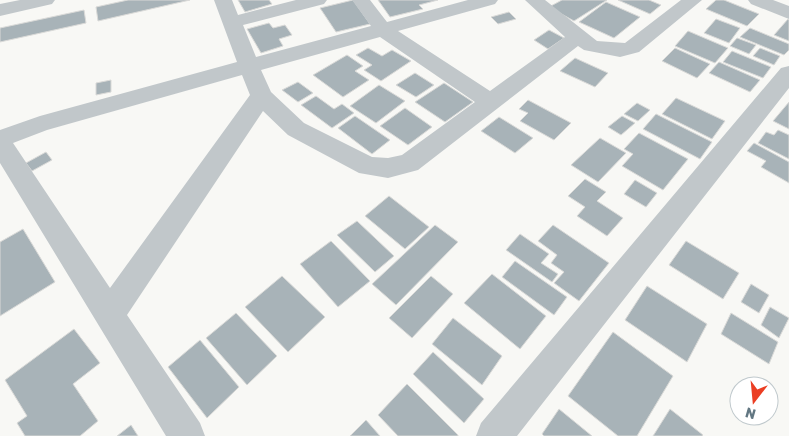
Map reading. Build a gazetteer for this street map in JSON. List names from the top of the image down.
{
  "north": "bottom"
}
